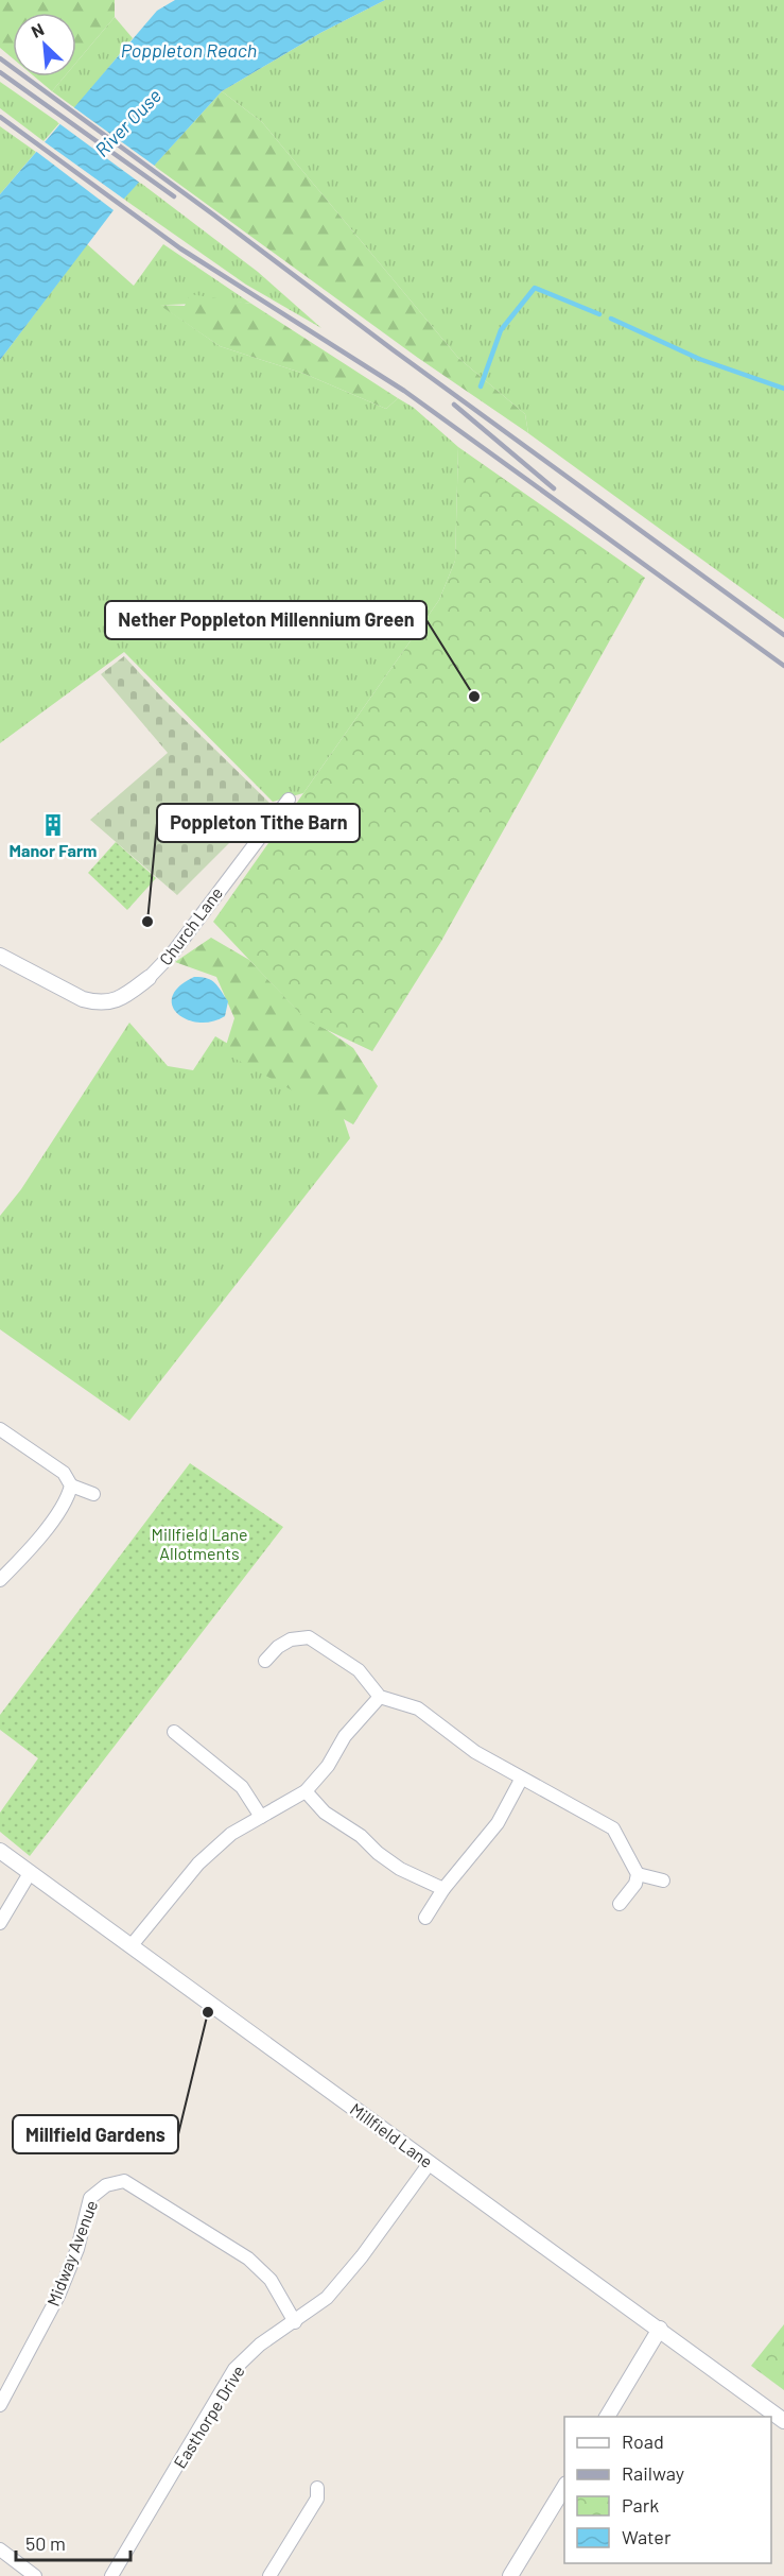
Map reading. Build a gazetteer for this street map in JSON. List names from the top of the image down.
{
  "streets": {
    "street": [
      "Church Lane",
      "Millfield Lane",
      "Midway Avenue",
      "Easthorpe Drive"
    ]
  },
  "crossings": [
    ["Millfield Lane", "Easthorpe Drive"],
    ["Midway Avenue", "Easthorpe Drive"]
  ],
  "water": ["Poppleton Reach", "River Ouse"],
  "parks": ["Millfield Lane Allotments"],
  "places": {
    "other": ["Nether Poppleton Millennium Green", "Poppleton Tithe Barn", "Millfield Gardens"],
    "building": ["Manor Farm"]
  },
  "legend": [
    "Road",
    "Railway",
    "Park",
    "Water"
  ],
  "scale_bar": "50 m",
  "north": "top left"
}
